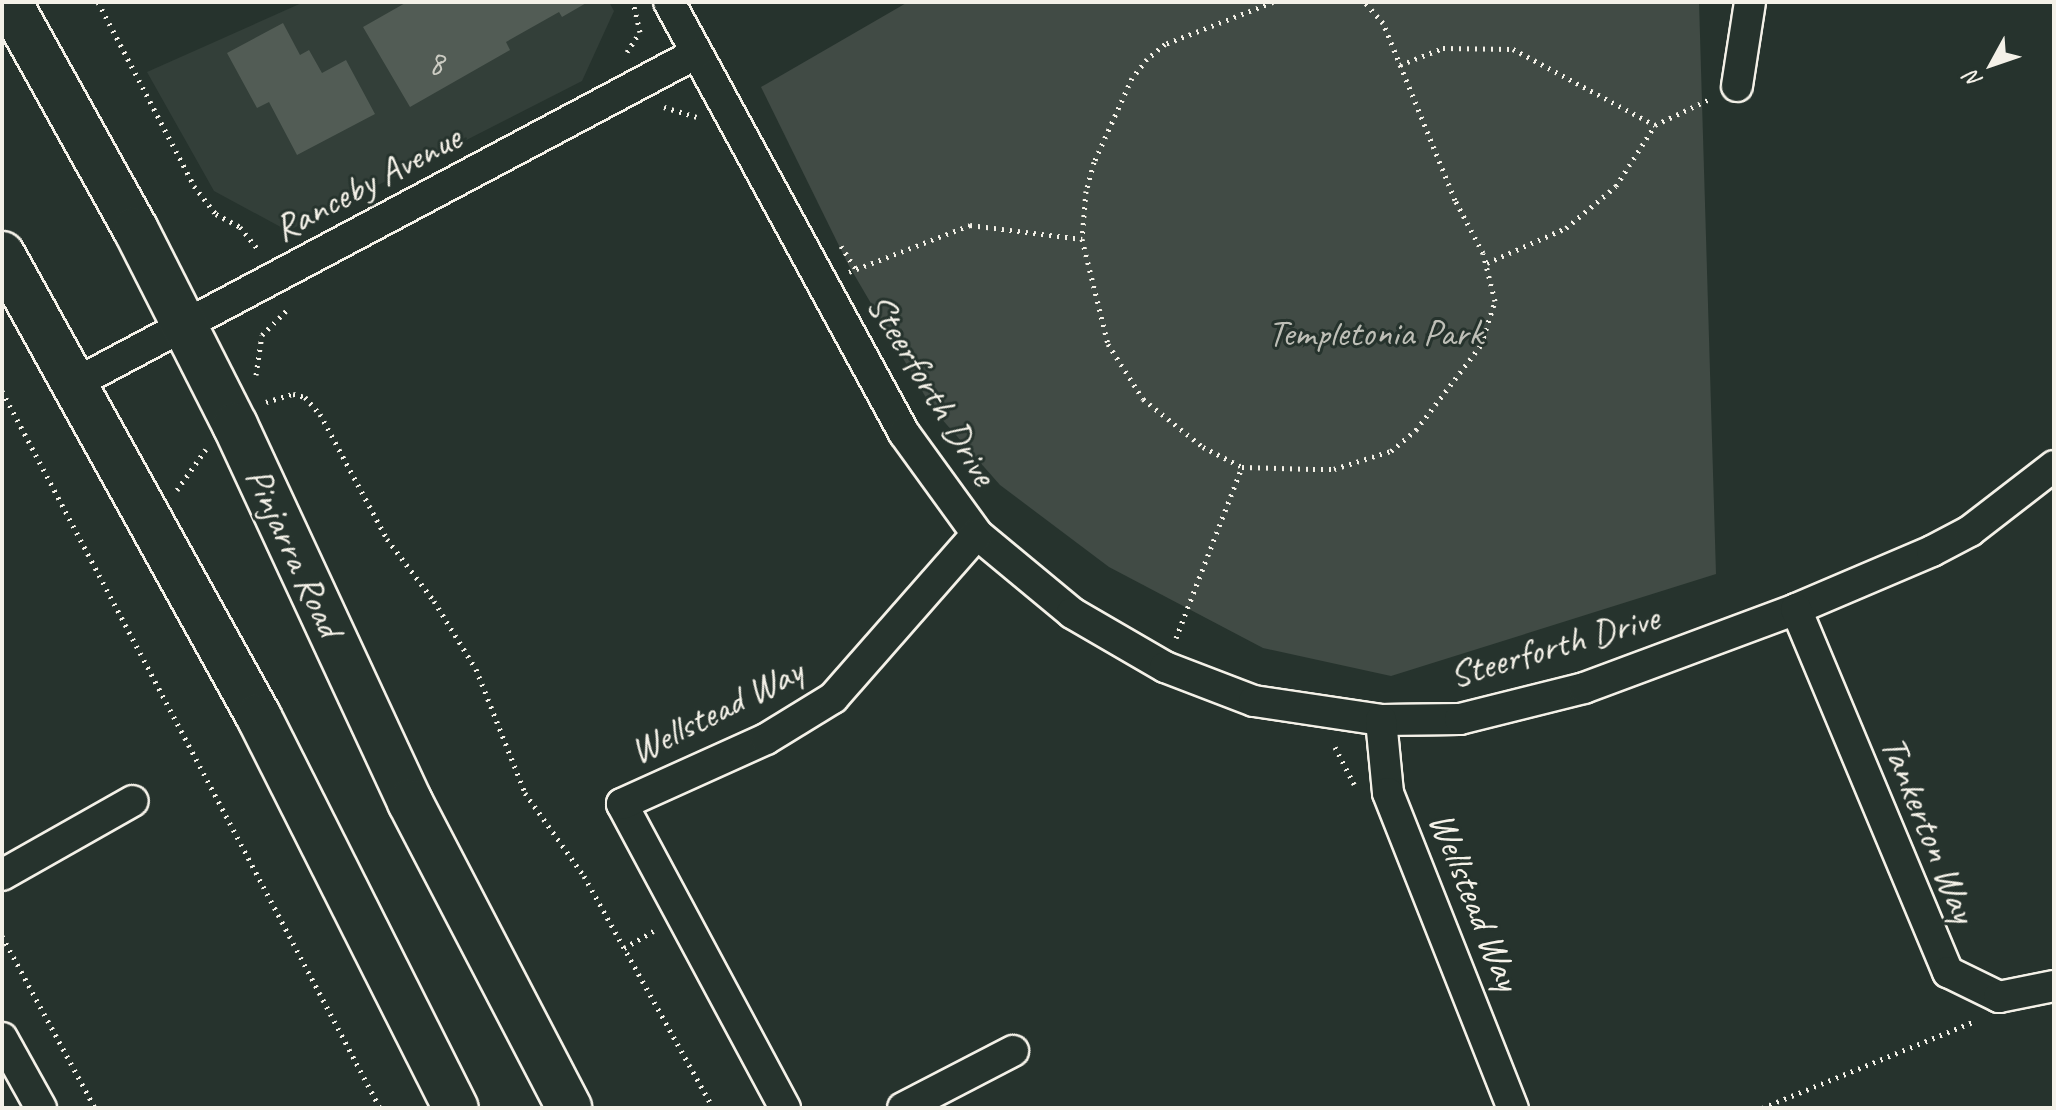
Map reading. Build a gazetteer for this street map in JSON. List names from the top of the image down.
{
  "streets": {
    "main road": ["Pinjarra Road"],
    "street": [
      "Ranceby Avenue",
      "Steerforth Drive",
      "Wellstead Way",
      "Tankerton Way"
    ]
  },
  "crossings": [
    ["Ranceby Avenue", "Steerforth Drive"],
    ["Ranceby Avenue", "Pinjarra Road"],
    ["Steerforth Drive", "Wellstead Way"],
    ["Steerforth Drive", "Tankerton Way"]
  ],
  "parks": ["Templetonia Park"],
  "house_numbers": ["8"],
  "north": "bottom left"
}
